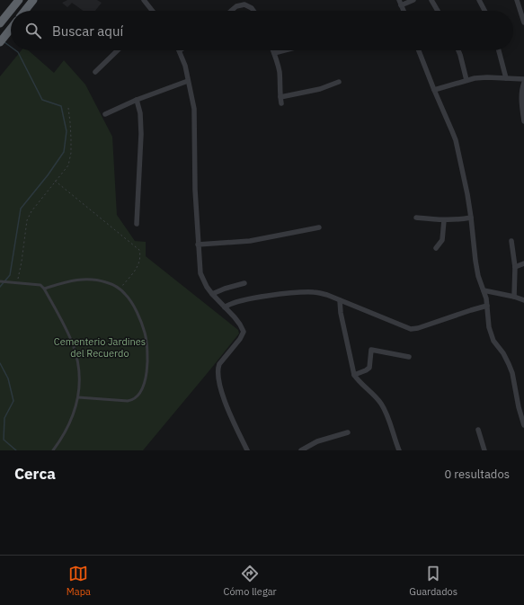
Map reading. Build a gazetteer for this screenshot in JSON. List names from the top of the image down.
{
  "parks": ["Cementerio Jardines del Recuerdo"],
  "page": {
    "search": "Buscar aquí",
    "heading": ["Cerca", "0 resultados"],
    "nav": ["Mapa", "Cómo llegar", "Guardados"]
  }
}
